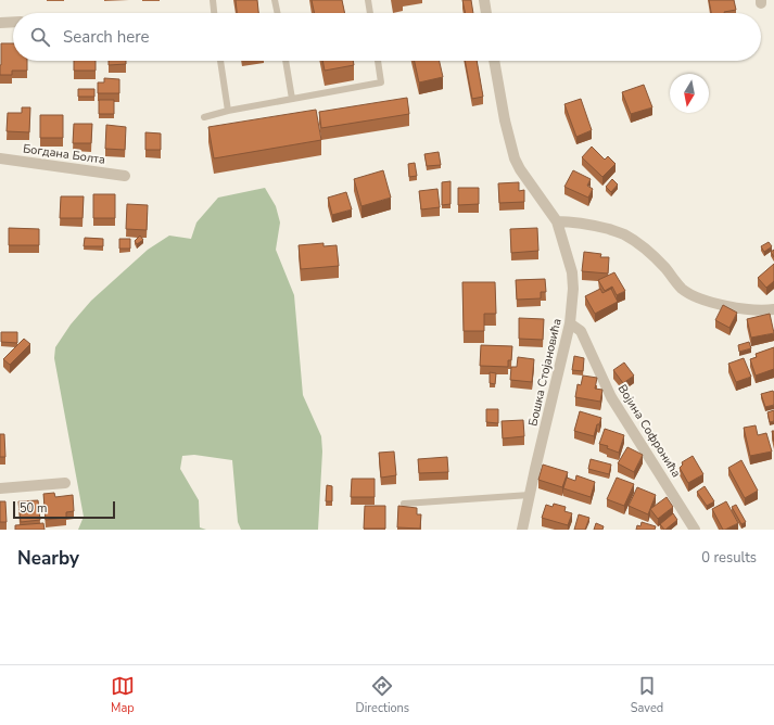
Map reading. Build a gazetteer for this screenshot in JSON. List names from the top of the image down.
{
  "streets": {
    "street": ["Богдана Болта", "Бошка Стојановића", "Војина Софронића"]
  },
  "crossings": [
    ["Бошка Стојановића", "Војина Софронића"]
  ],
  "scale_bar": "50 m",
  "north": "bottom",
  "page": {
    "search": "Search here",
    "scale": "50 m",
    "heading": ["Nearby", "0 results"],
    "nav": ["Map", "Directions", "Saved"]
  }
}
